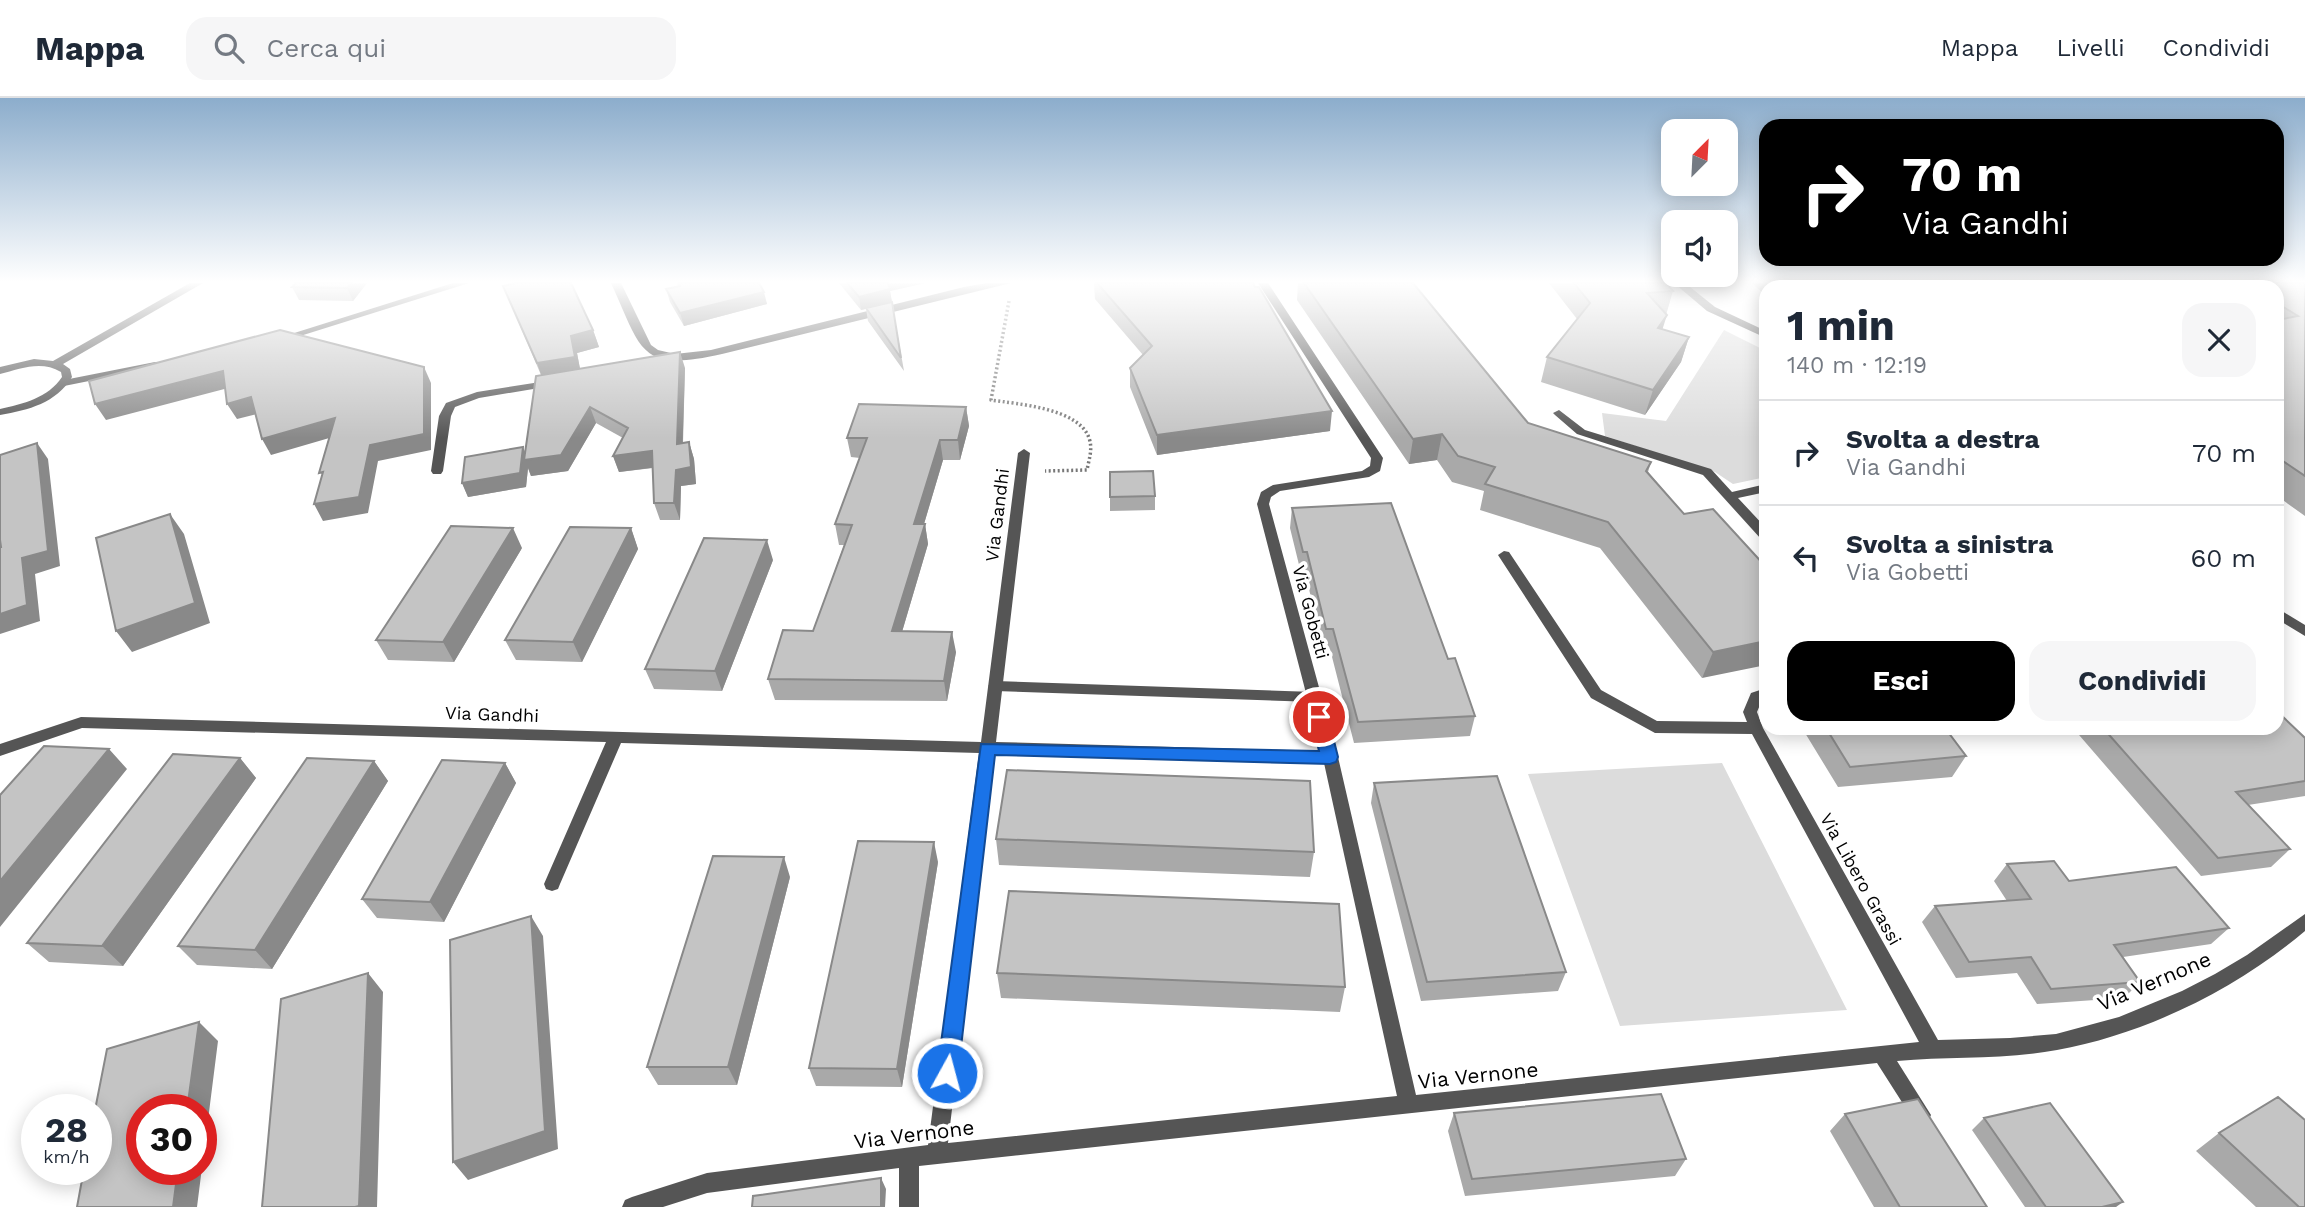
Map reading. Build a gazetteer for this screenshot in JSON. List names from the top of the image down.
{
  "streets": {
    "street": [
      "Via Gandhi",
      "Via Gobetti",
      "Via Libero Grassi",
      "Via Vernone"
    ]
  },
  "crossings": [
    ["Via Gandhi", "Via Gobetti"],
    ["Via Gandhi", "Via Vernone"],
    ["Via Gobetti", "Via Vernone"],
    ["Via Libero Grassi", "Via Vernone"]
  ],
  "north": "top right",
  "page": {
    "header": "Mappa",
    "search": "Cerca qui",
    "nav": ["Mappa", "Livelli", "Condividi"],
    "turn": ["70 m", "Via Gandhi"],
    "heading": ["1 min", "140 m · 12:19"],
    "list": [
      {
        "name": "Svolta a destra",
        "note": "Via Gandhi",
        "value": "70 m"
      },
      {
        "name": "Svolta a sinistra",
        "note": "Via Gobetti",
        "value": "60 m"
      }
    ],
    "buttons": ["Esci", "Condividi"],
    "speed": "28 km/h",
    "limit": "30"
  }
}
